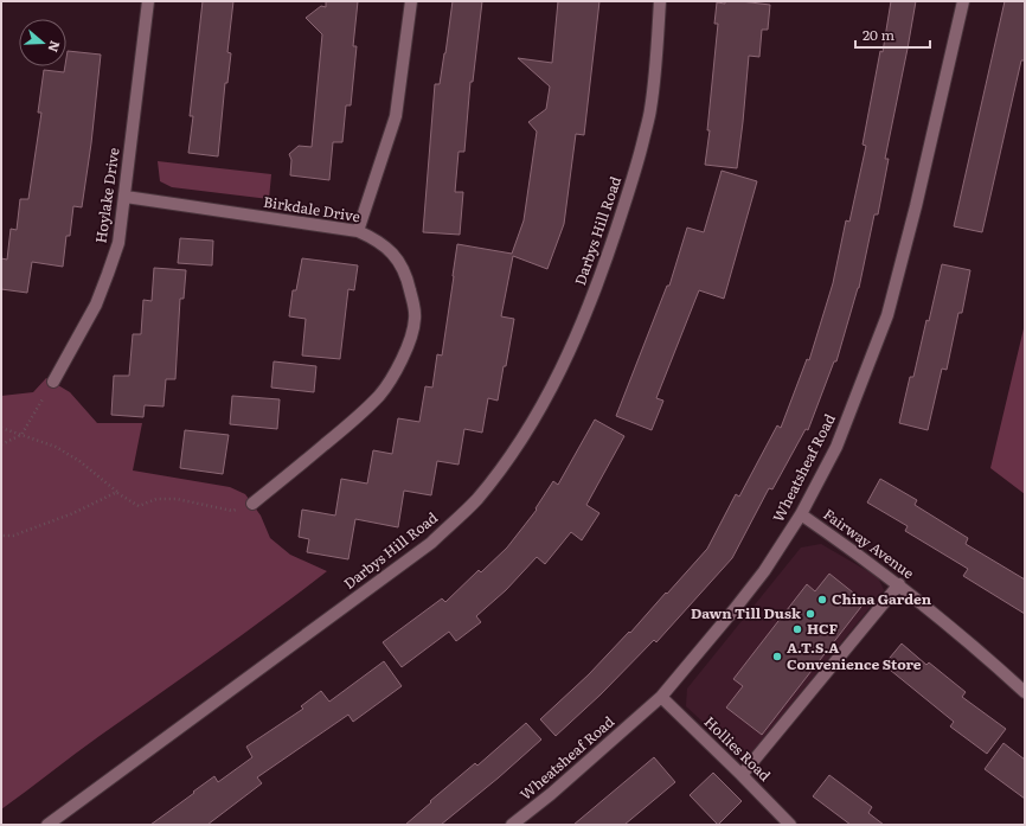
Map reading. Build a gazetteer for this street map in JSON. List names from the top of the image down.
{
  "streets": {
    "street": [
      "Hoylake Drive",
      "Birkdale Drive",
      "Darbys Hill Road",
      "Wheatsheaf Road",
      "Fairway Avenue",
      "Hollies Road"
    ]
  },
  "crossings": [
    ["Hoylake Drive", "Birkdale Drive"],
    ["Wheatsheaf Road", "Fairway Avenue"],
    ["Wheatsheaf Road", "Hollies Road"]
  ],
  "places": [
    "China Garden",
    "Dawn Till Dusk",
    "HCF",
    "A.T.S.A Convenience Store"
  ],
  "scale_bar": "20 m",
  "north": "right"
}
